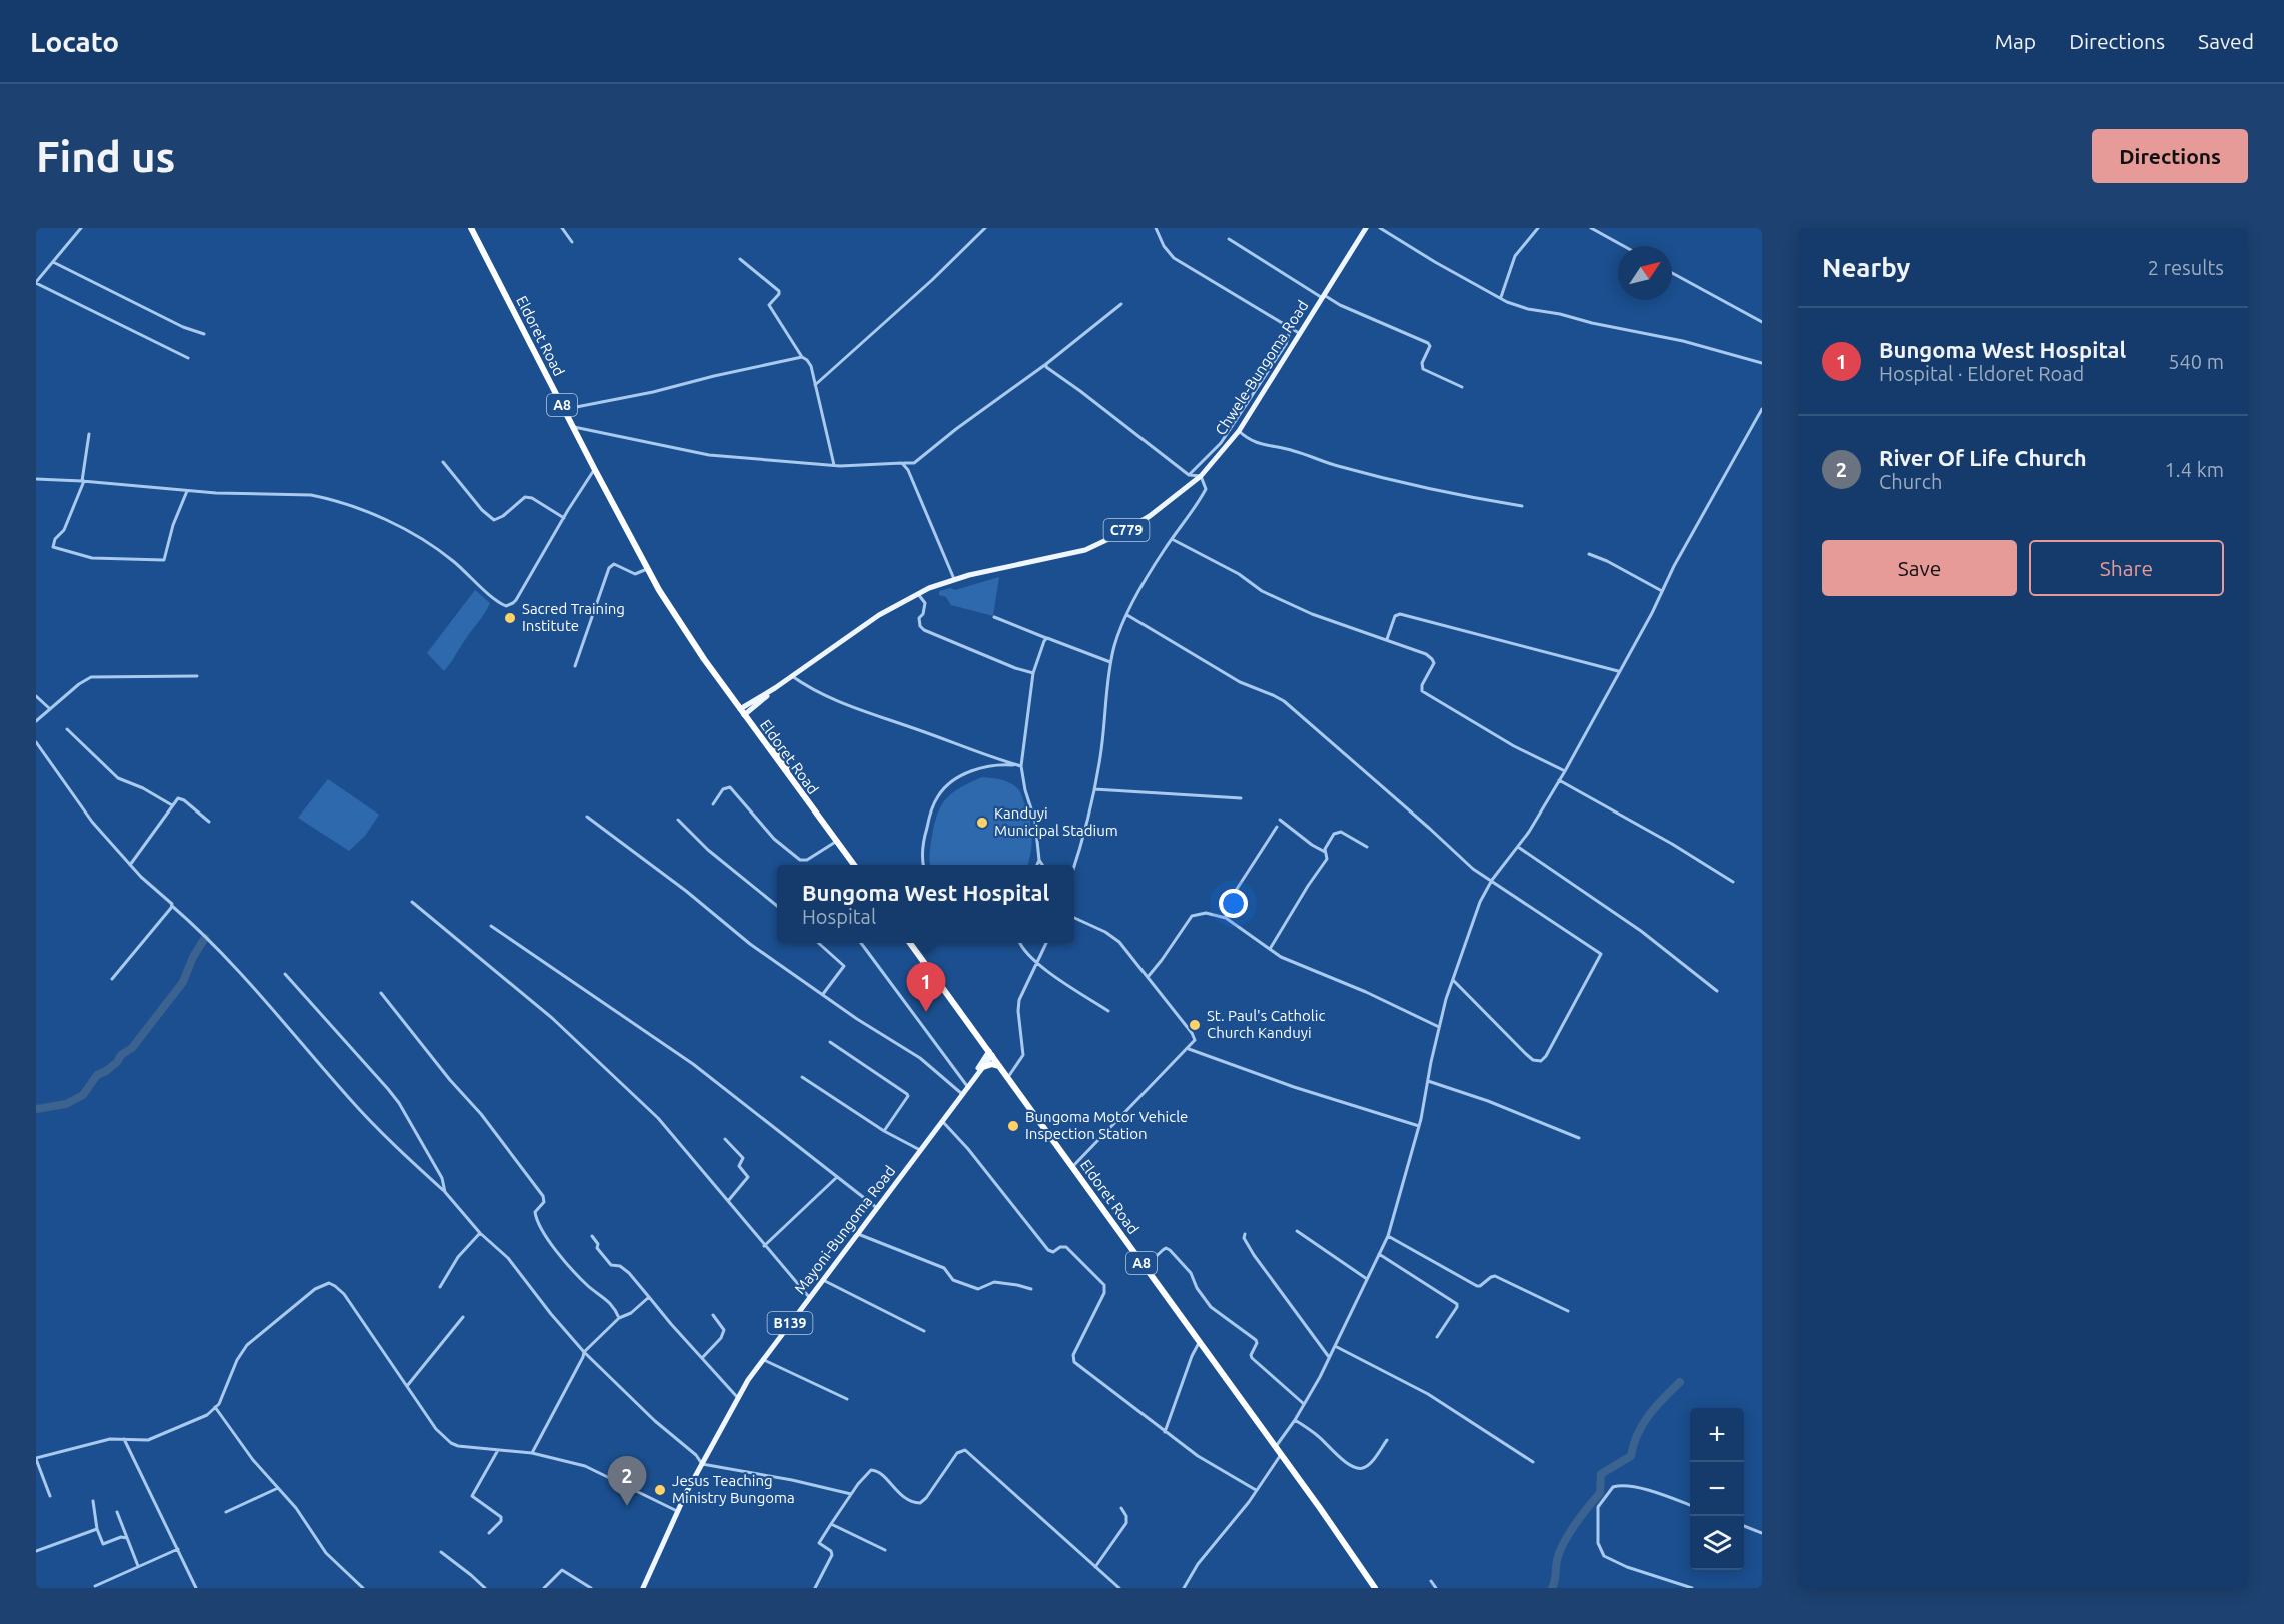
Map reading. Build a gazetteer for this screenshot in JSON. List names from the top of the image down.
{
  "streets": {
    "highway": ["Eldoret Road", "A8"],
    "main road": [
      "Chwele-Bungoma Road",
      "C779",
      "Mayoni-Bungoma Road",
      "B139"
    ]
  },
  "crossings": [
    ["Eldoret Road", "Chwele-Bungoma Road"]
  ],
  "places": [
    "Sacred Training Institute",
    "Kanduyi Municipal Stadium",
    "St. Paul's Catholic Church Kanduyi",
    "Bungoma Motor Vehicle Inspection Station",
    "Jesus Teaching Ministry Bungoma"
  ],
  "north": "top right",
  "page": {
    "header": "Locato",
    "nav": ["Map", "Directions", "Saved"],
    "buttons": [
      "Directions",
      ["Save", "Share"]
    ],
    "title": "Find us",
    "heading": ["Nearby", "2 results"],
    "list": [
      {
        "mark": "1",
        "name": "Bungoma West Hospital",
        "note": "Hospital · Eldoret Road",
        "value": "540 m"
      },
      {
        "mark": "2",
        "name": "River Of Life Church",
        "note": "Church",
        "value": "1.4 km"
      }
    ],
    "popup": ["Bungoma West Hospital", "Hospital"],
    "pins": ["1", "2"],
    "map_buttons": ["+", "−"]
  }
}
